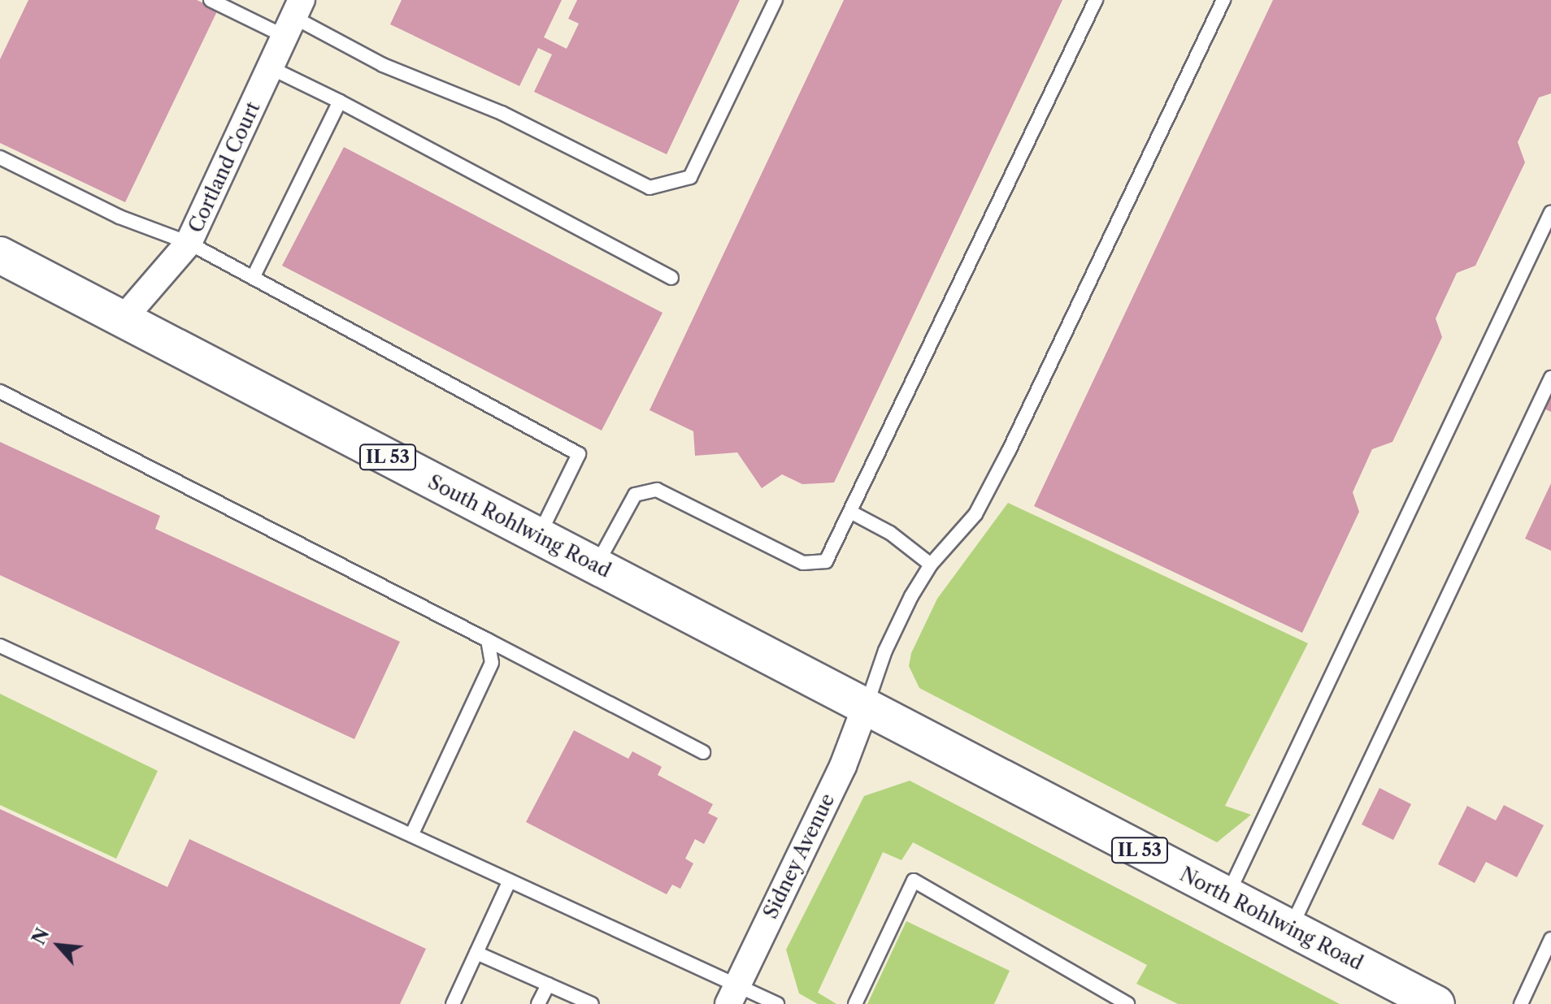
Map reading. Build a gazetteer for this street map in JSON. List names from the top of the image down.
{
  "streets": {
    "main road": ["IL 53", "South Rohlwing Road", "North Rohlwing Road"],
    "street": ["Cortland Court", "Sidney Avenue"]
  },
  "crossings": [
    ["Cortland Court", "South Rohlwing Road"],
    ["South Rohlwing Road", "Sidney Avenue"],
    ["South Rohlwing Road", "North Rohlwing Road"],
    ["Sidney Avenue", "North Rohlwing Road"]
  ],
  "north": "top left"
}
